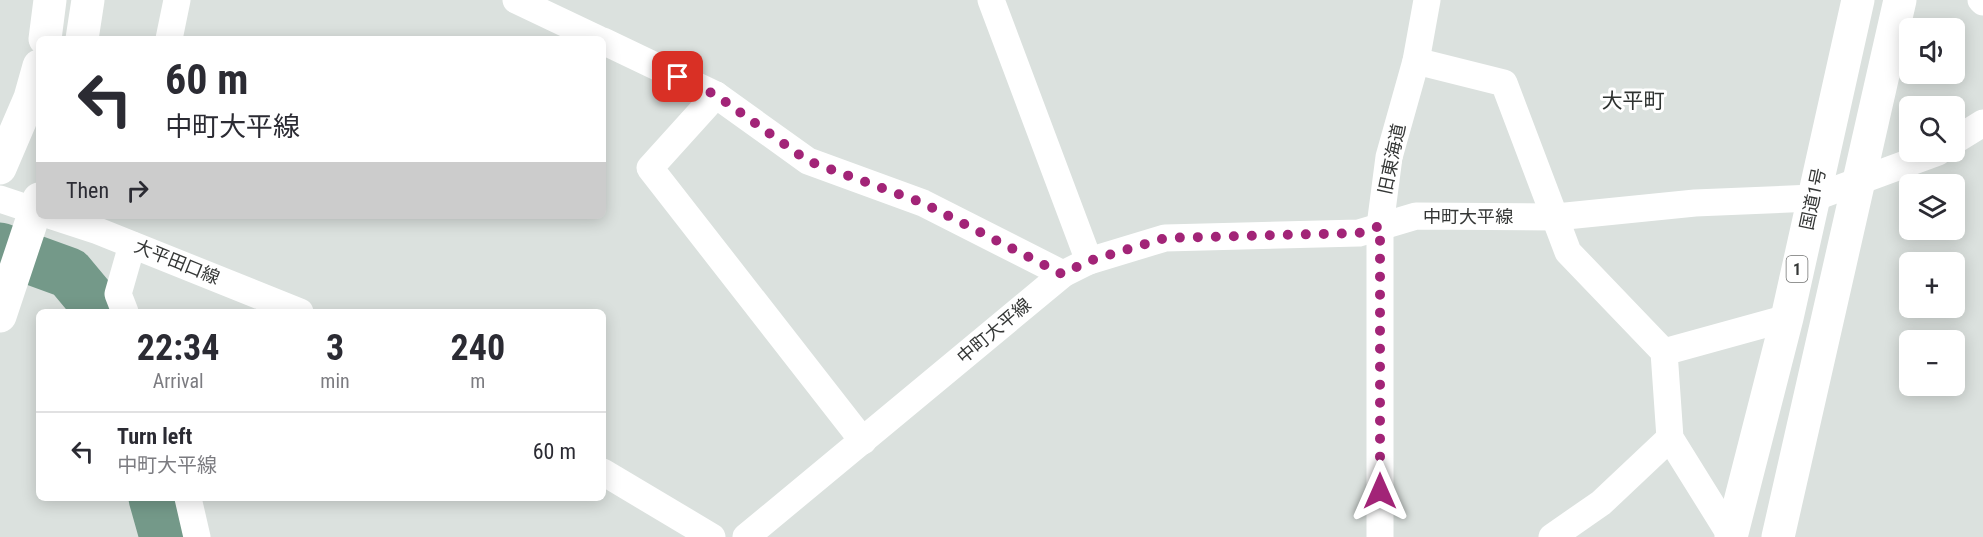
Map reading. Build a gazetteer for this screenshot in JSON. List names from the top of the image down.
{
  "streets": {
    "highway": ["国道1号", "1"],
    "street": ["旧東海道", "中町大平線", "大平田口線"]
  },
  "crossings": [
    ["旧東海道", "中町大平線"],
    ["国道1号", "中町大平線"]
  ],
  "districts": ["大平町"],
  "page": {
    "map_buttons": ["+", "−"],
    "turn": ["60 m", "中町大平線"],
    "then": "Then",
    "eta": [
      "22:34",
      "Arrival",
      "3",
      "min",
      "240",
      "m"
    ],
    "list": [
      {
        "name": "Turn left",
        "note": "中町大平線",
        "value": "60 m"
      }
    ]
  }
}
